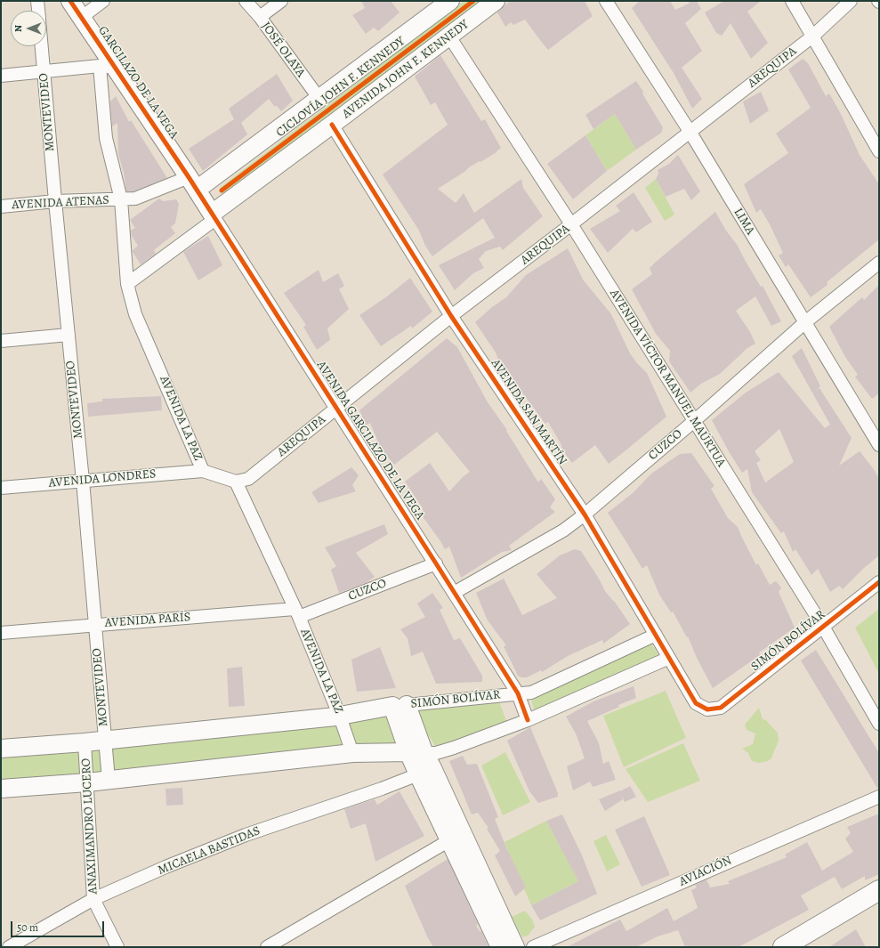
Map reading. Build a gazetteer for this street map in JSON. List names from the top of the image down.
{
  "streets": {
    "street": [
      "JOSÉ OLAYA",
      "AREQUIPA",
      "AVENIDA JOHN F. KENNEDY",
      "GARCILAZO DE LA VEGA",
      "MONTEVIDEO",
      "AVENIDA ATENAS",
      "LIMA",
      "AVENIDA VÍCTOR MANUEL MAÚRTUA",
      "AVENIDA SAN MARTÍN",
      "AVENIDA LA PAZ",
      "AVENIDA GARCILAZO DE LA VEGA",
      "CUZCO",
      "AVENIDA LONDRES",
      "AVENIDA PARÍS",
      "SIMÓN BOLÍVAR",
      "ANAXIMANDRO LUCERO",
      "MICAELA BASTIDAS",
      "AVIACIÓN"
    ],
    "cycle path": ["CICLOVÍA JOHN F. KENNEDY"]
  },
  "crossings": [
    ["AREQUIPA", "LIMA"],
    ["AREQUIPA", "AVENIDA VÍCTOR MANUEL MAÚRTUA"],
    ["AREQUIPA", "AVENIDA SAN MARTÍN"],
    ["AREQUIPA", "AVENIDA LA PAZ"],
    ["AREQUIPA", "AVENIDA GARCILAZO DE LA VEGA"],
    ["AVENIDA JOHN F. KENNEDY", "AVENIDA VÍCTOR MANUEL MAÚRTUA"],
    ["AVENIDA JOHN F. KENNEDY", "AVENIDA SAN MARTÍN"],
    ["AVENIDA JOHN F. KENNEDY", "AVENIDA GARCILAZO DE LA VEGA"],
    ["GARCILAZO DE LA VEGA", "AVENIDA ATENAS"],
    ["GARCILAZO DE LA VEGA", "AVENIDA LA PAZ"],
    ["GARCILAZO DE LA VEGA", "AVENIDA GARCILAZO DE LA VEGA"],
    ["MONTEVIDEO", "AVENIDA ATENAS"],
    ["MONTEVIDEO", "AVENIDA LONDRES"],
    ["MONTEVIDEO", "AVENIDA PARÍS"],
    ["AVENIDA ATENAS", "AVENIDA LA PAZ"],
    ["AVENIDA ATENAS", "AVENIDA GARCILAZO DE LA VEGA"],
    ["LIMA", "CUZCO"],
    ["AVENIDA VÍCTOR MANUEL MAÚRTUA", "CUZCO"],
    ["AVENIDA VÍCTOR MANUEL MAÚRTUA", "SIMÓN BOLÍVAR"],
    ["AVENIDA SAN MARTÍN", "CUZCO"],
    ["AVENIDA SAN MARTÍN", "SIMÓN BOLÍVAR"],
    ["AVENIDA LA PAZ", "CUZCO"],
    ["AVENIDA LA PAZ", "AVENIDA LONDRES"],
    ["AVENIDA LA PAZ", "AVENIDA PARÍS"],
    ["AVENIDA GARCILAZO DE LA VEGA", "CUZCO"],
    ["AVENIDA GARCILAZO DE LA VEGA", "SIMÓN BOLÍVAR"],
    ["CUZCO", "AVENIDA PARÍS"],
    ["ANAXIMANDRO LUCERO", "MICAELA BASTIDAS"]
  ],
  "scale_bar": "50 m",
  "north": "left"
}
